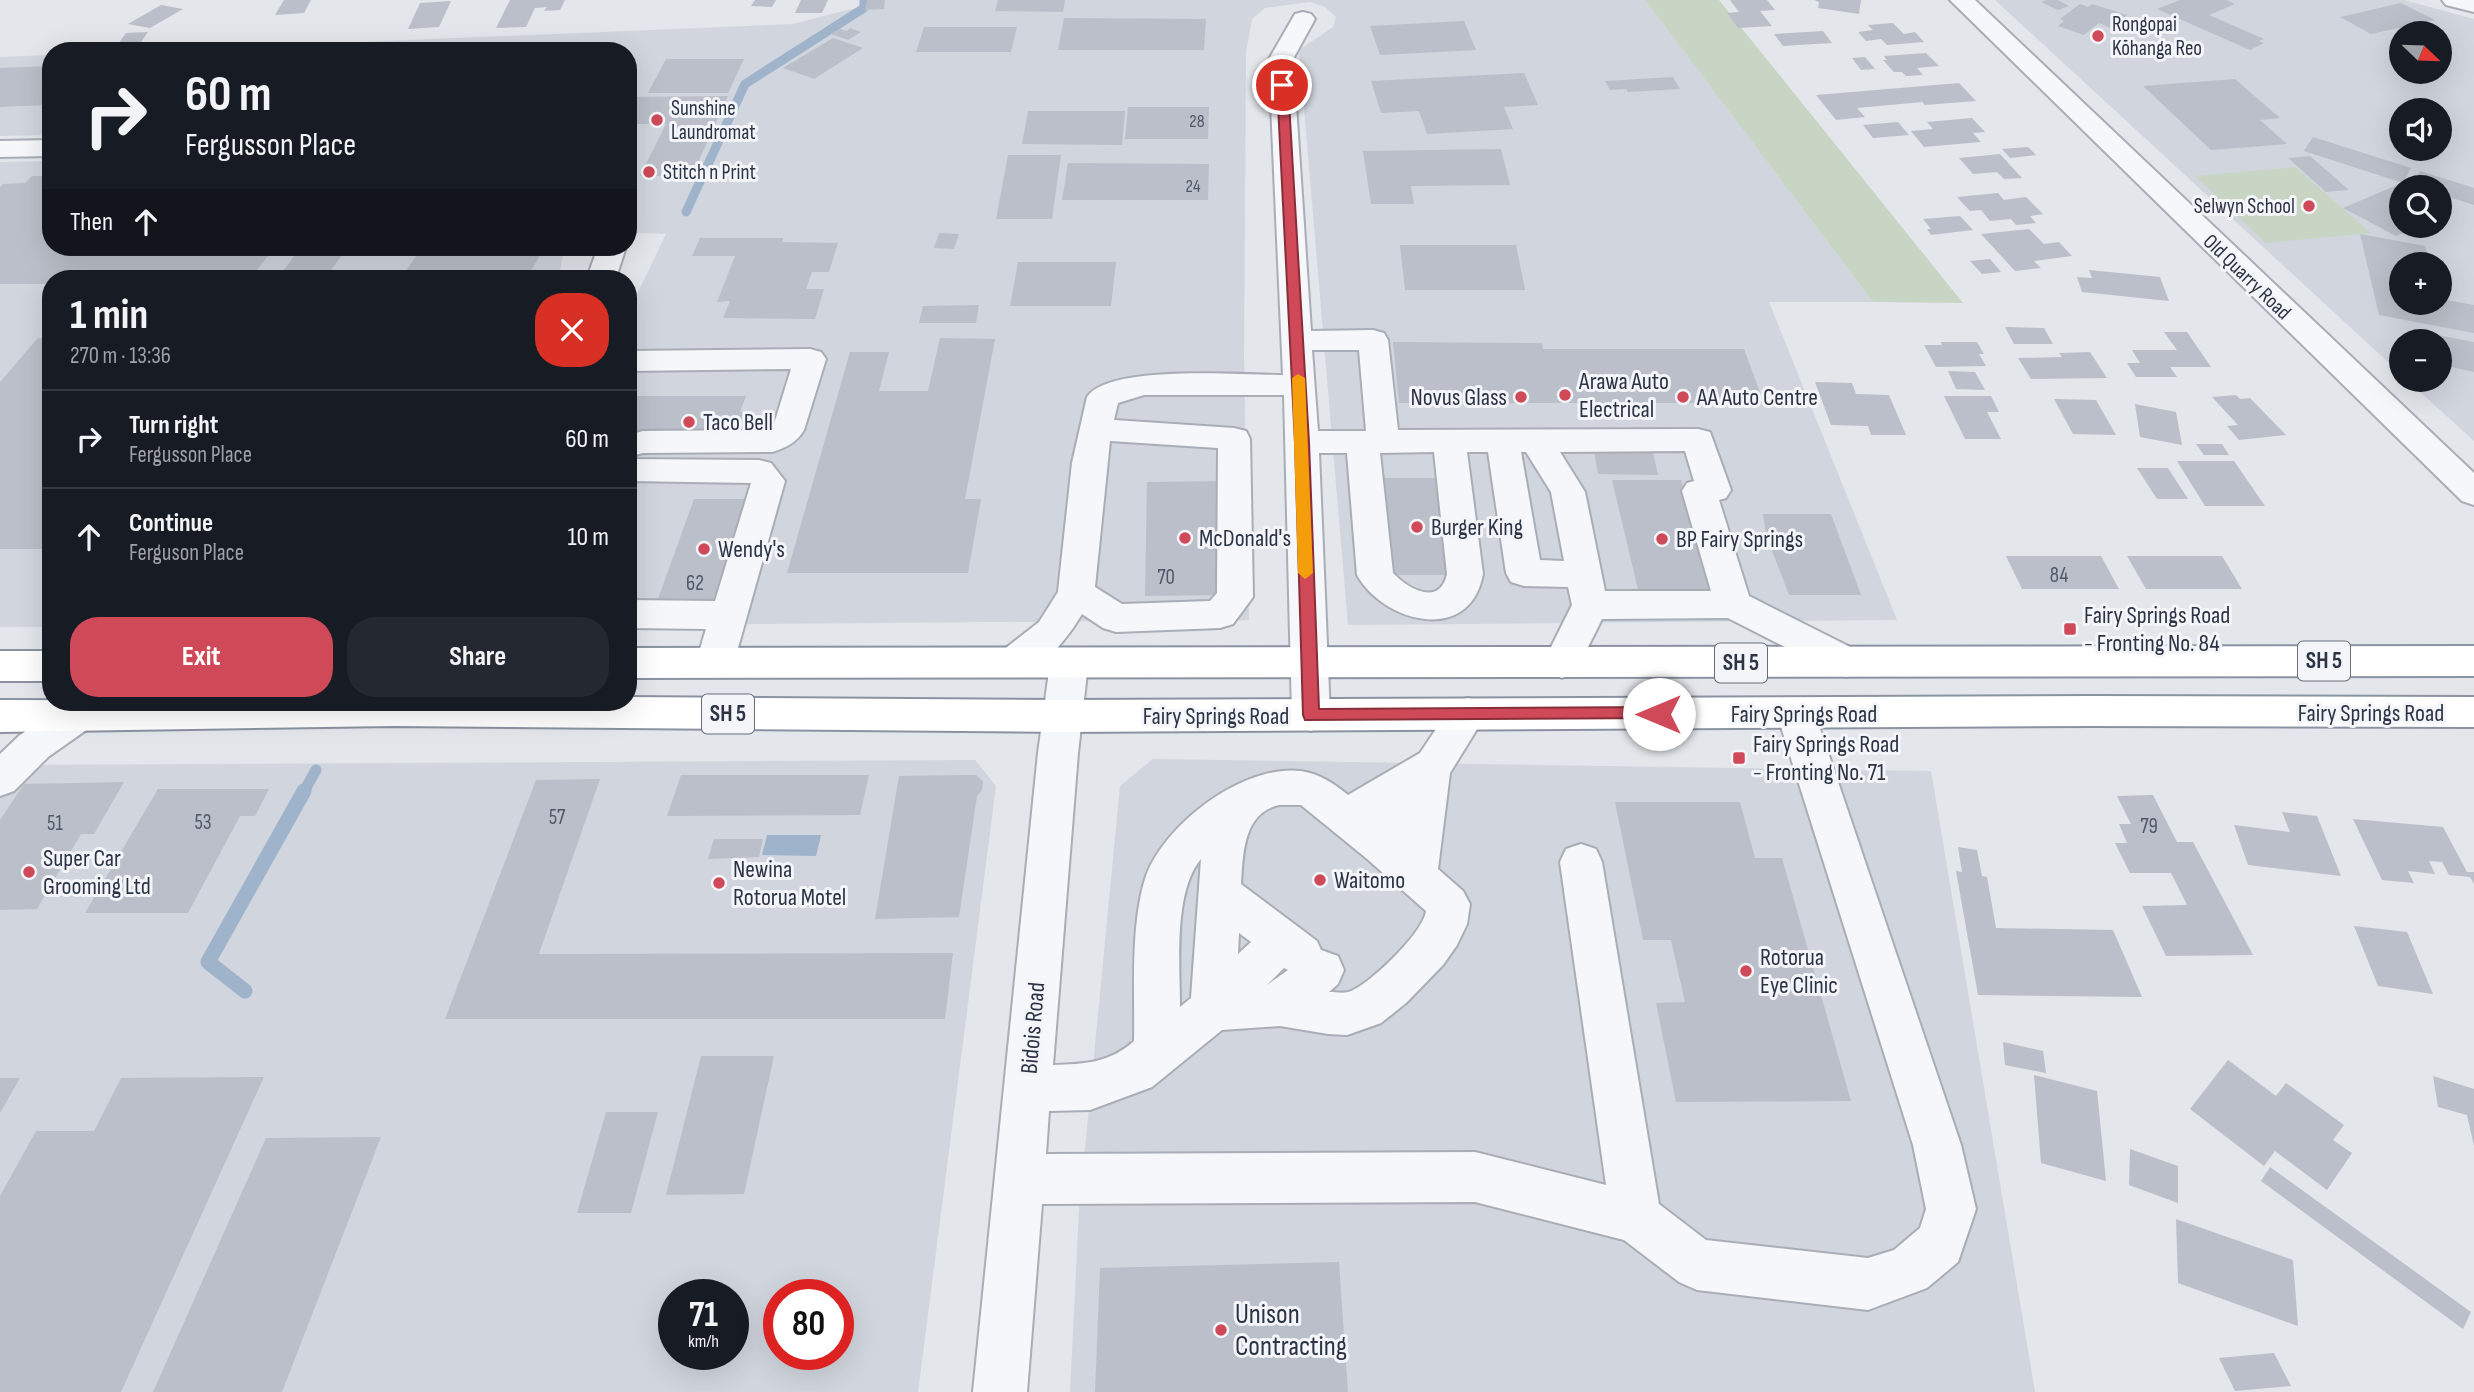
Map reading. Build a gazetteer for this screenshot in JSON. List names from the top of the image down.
{
  "streets": {
    "highway": ["SH 5", "Fairy Springs Road"],
    "street": ["Old Quarry Road", "Bidois Road"]
  },
  "crossings": [
    ["SH 5", "Fairy Springs Road"],
    ["SH 5", "Bidois Road"],
    ["Fairy Springs Road", "Bidois Road"]
  ],
  "places": {
    "other": [
      "Rongopai Kōhanga Reo",
      "Sunshine Laundromat",
      "Stitch n Print",
      "Selwyn School",
      "Arawa Auto Electrical",
      "Novus Glass",
      "AA Auto Centre",
      "Taco Bell",
      "Burger King",
      "McDonald's",
      "BP Fairy Springs",
      "Wendy's",
      "Super Car Grooming Ltd",
      "Waitomo",
      "Newina Rotorua Motel",
      "Rotorua Eye Clinic",
      "Unison Contracting"
    ],
    "transit": ["Fairy Springs Road - Fronting No. 84", "Fairy Springs Road - Fronting No. 71"]
  },
  "house_numbers": [
    "28",
    "24",
    "84",
    "70",
    "62",
    "57",
    "53",
    "51",
    "79"
  ],
  "north": "bottom right",
  "page": {
    "map_buttons": ["+", "−"],
    "turn": ["60 m", "Fergusson Place"],
    "then": "Then",
    "heading": ["1 min", "270 m · 13:36"],
    "list": [
      {
        "name": "Turn right",
        "note": "Fergusson Place",
        "value": "60 m"
      },
      {
        "name": "Continue",
        "note": "Ferguson Place",
        "value": "10 m"
      }
    ],
    "buttons": ["Exit", "Share"],
    "speed": "71 km/h",
    "limit": "80"
  }
}
